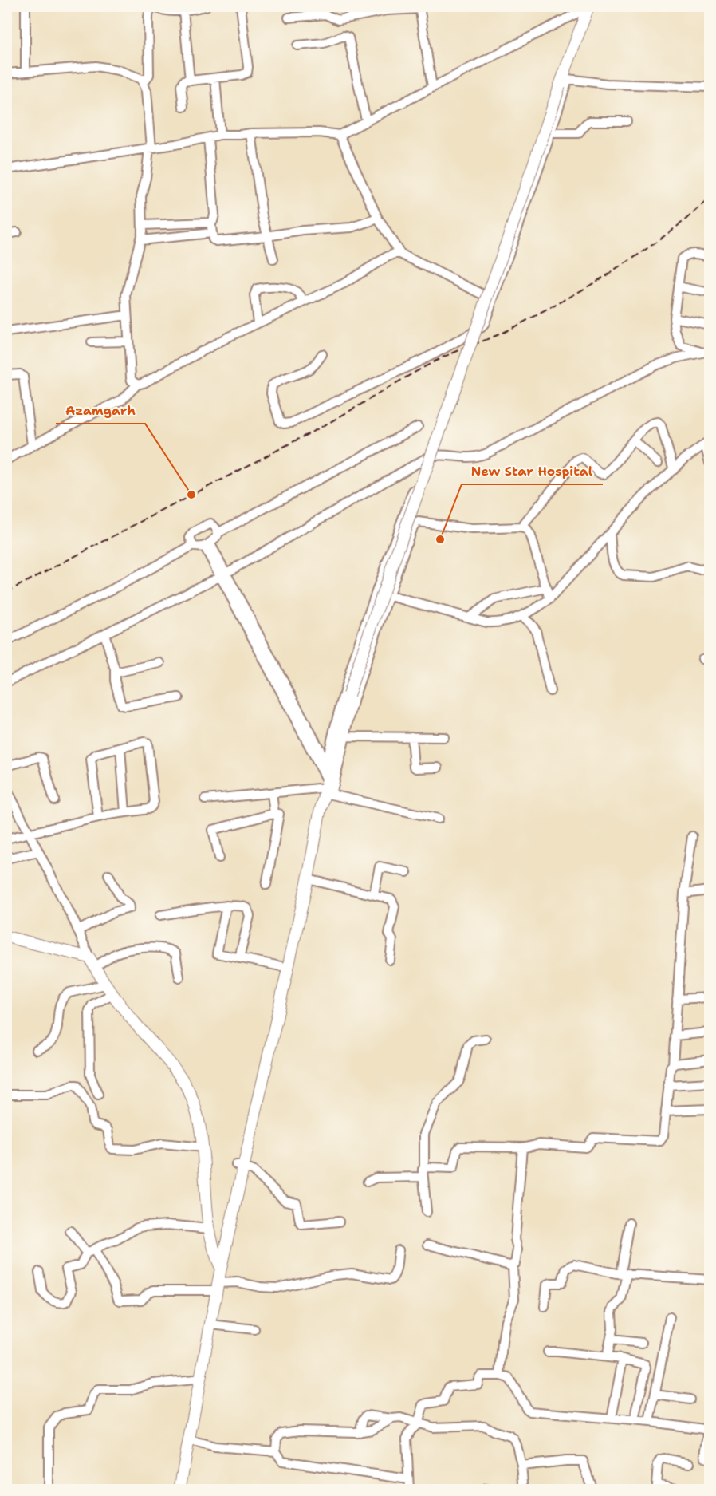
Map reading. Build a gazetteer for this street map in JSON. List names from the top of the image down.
{
  "places": ["Azamgarh", "New Star Hospital"]
}
